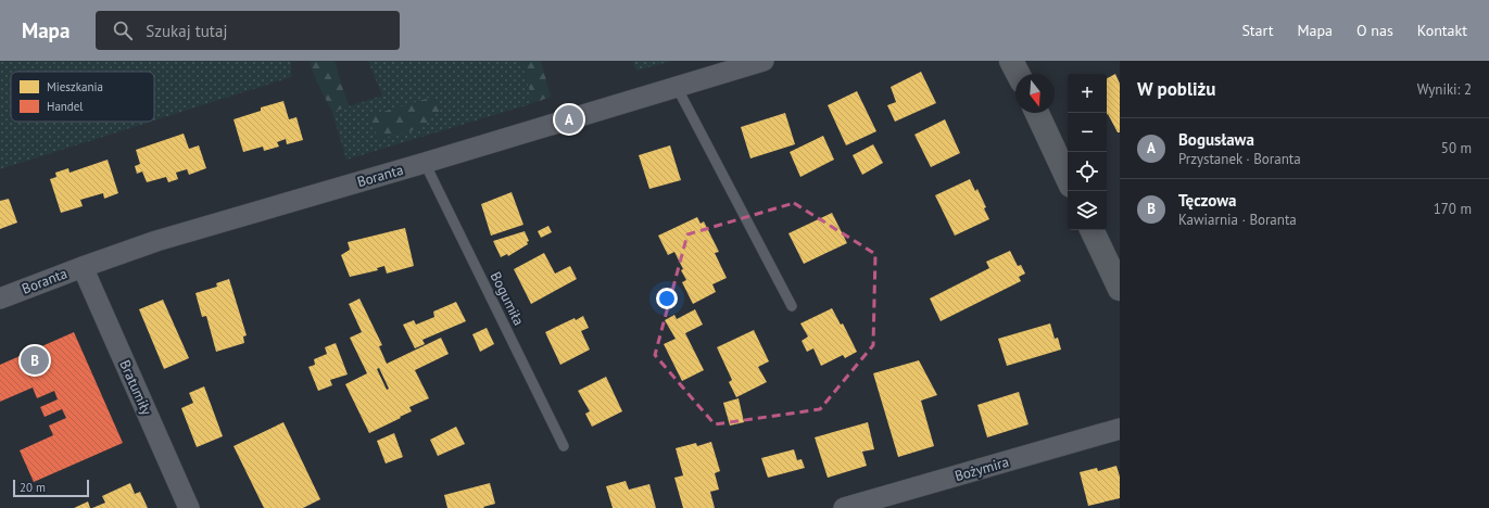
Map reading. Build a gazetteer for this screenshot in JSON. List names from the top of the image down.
{
  "streets": {
    "street": ["Boranta", "Bratumiły", "Bożymira"],
    "lane": ["Bogumiła"]
  },
  "crossings": [
    ["Boranta", "Bogumiła"],
    ["Boranta", "Bratumiły"]
  ],
  "legend": ["Mieszkania", "Handel"],
  "scale_bar": "20 m",
  "north": "bottom",
  "page": {
    "header": "Mapa",
    "search": "Szukaj tutaj",
    "nav": [
      "Start",
      "Mapa",
      "O nas",
      "Kontakt"
    ],
    "heading": ["W pobliżu", "Wyniki: 2"],
    "map_buttons": ["+", "−"],
    "pins": ["A", "B"],
    "list": [
      {
        "mark": "A",
        "name": "Bogusława",
        "note": "Przystanek · Boranta",
        "value": "50 m"
      },
      {
        "mark": "B",
        "name": "Tęczowa",
        "note": "Kawiarnia · Boranta",
        "value": "170 m"
      }
    ],
    "scale": "20 m"
  }
}
